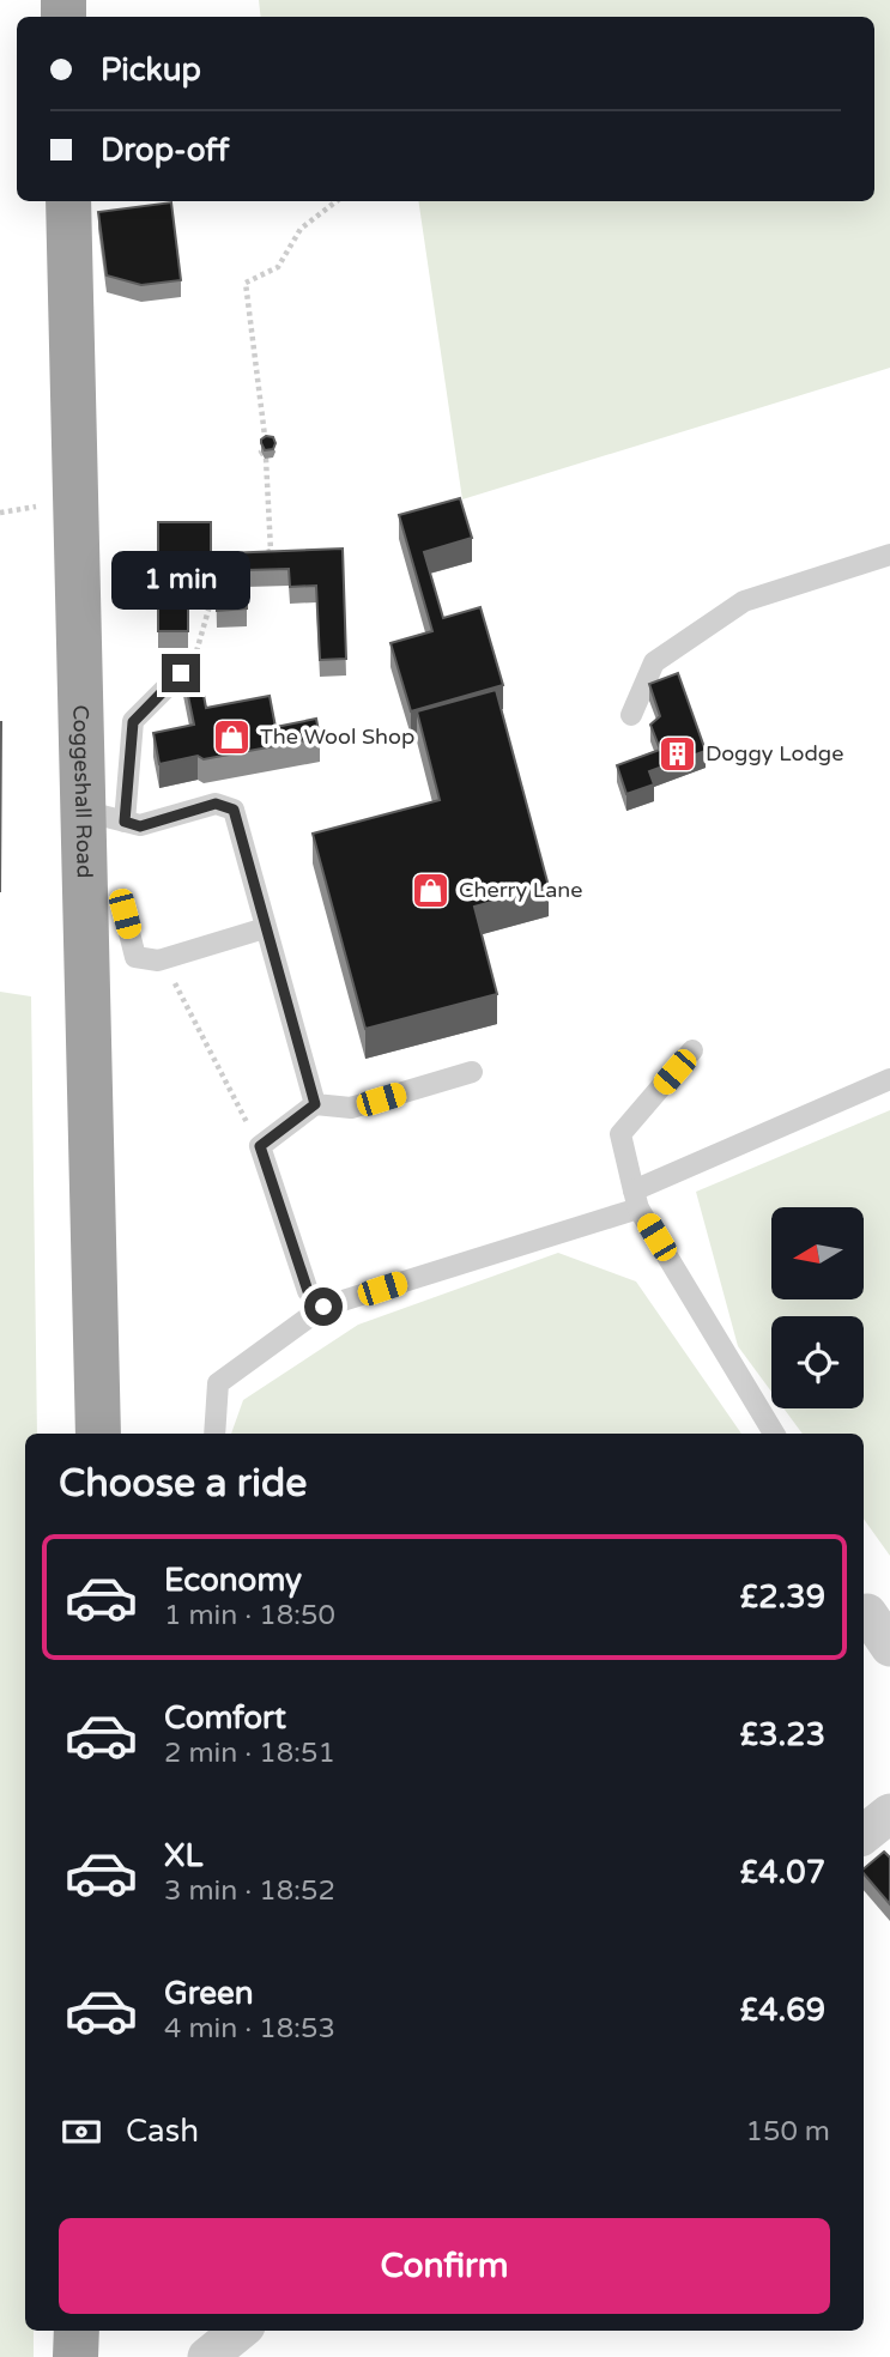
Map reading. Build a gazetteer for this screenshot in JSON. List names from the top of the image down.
{
  "streets": {
    "highway": ["Coggeshall Road"]
  },
  "places": {
    "shop": ["The Wool Shop", "Cherry Lane"],
    "building": ["Doggy Lodge"]
  },
  "north": "left",
  "page": {
    "banner": ["Pickup", "Drop-off"],
    "bubble": "1 min",
    "heading": "Choose a ride",
    "list": [
      {
        "name": "Economy",
        "note": "1 min · 18:50",
        "value": "£2.39"
      },
      {
        "name": "Comfort",
        "note": "2 min · 18:51",
        "value": "£3.23"
      },
      {
        "name": "XL",
        "note": "3 min · 18:52",
        "value": "£4.07"
      },
      {
        "name": "Green",
        "note": "4 min · 18:53",
        "value": "£4.69"
      }
    ],
    "pay": ["Cash", "150 m"],
    "buttons": "Confirm"
  }
}
